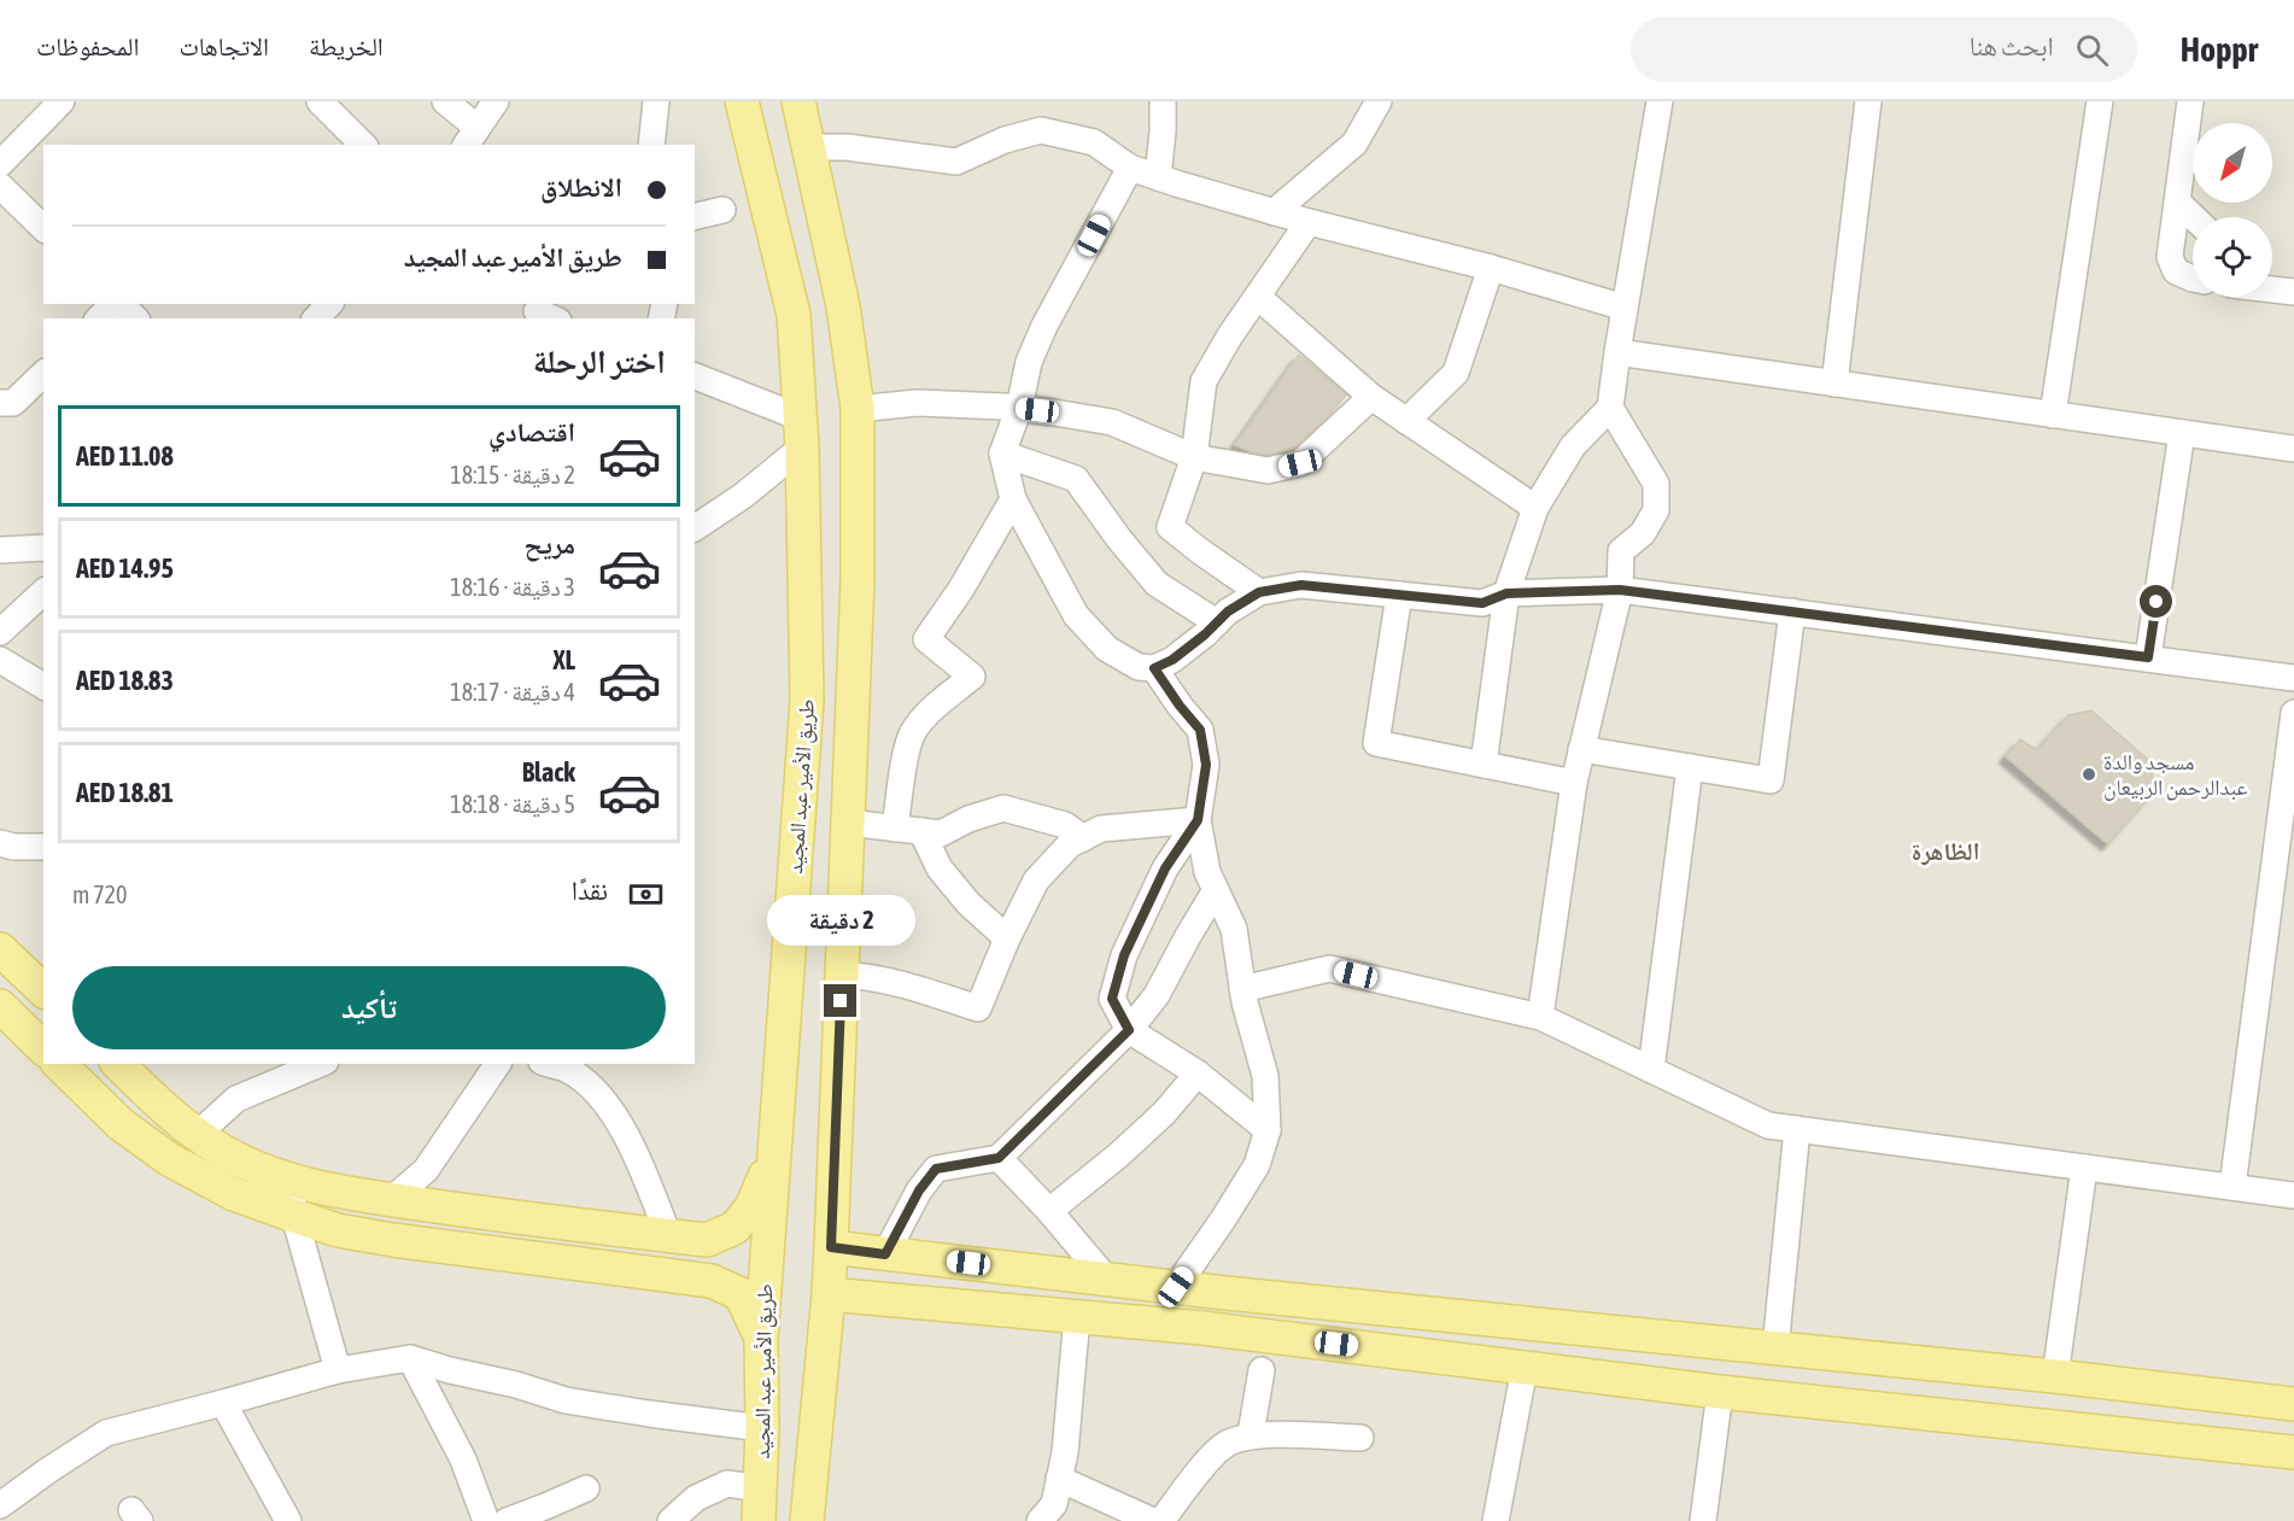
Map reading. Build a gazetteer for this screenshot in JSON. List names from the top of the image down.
{
  "streets": {
    "main road": ["طريق الأمير عبد المجيد"]
  },
  "districts": ["الظاهرة"],
  "places": ["مسجد والدة عبدالرحمن الربيعان"],
  "north": "bottom left",
  "page": {
    "header": "Hoppr",
    "search": "ابحث هنا",
    "nav": ["الخريطة", "الاتجاهات", "المحفوظات"],
    "banner": ["الانطلاق", "طريق الأمير عبد المجيد"],
    "heading": "اختر الرحلة",
    "list": [
      {
        "name": "اقتصادي",
        "note": "2 دقيقة · 18:15",
        "value": "AED 11.08"
      },
      {
        "name": "مريح",
        "note": "3 دقيقة · 18:16",
        "value": "AED 14.95"
      },
      {
        "name": "XL",
        "note": "4 دقيقة · 18:17",
        "value": "AED 18.83"
      },
      {
        "name": "Black",
        "note": "5 دقيقة · 18:18",
        "value": "AED 18.81"
      }
    ],
    "pay": ["نقدًا", "720 m"],
    "bubble": "2 دقيقة",
    "buttons": "تأكيد"
  }
}
